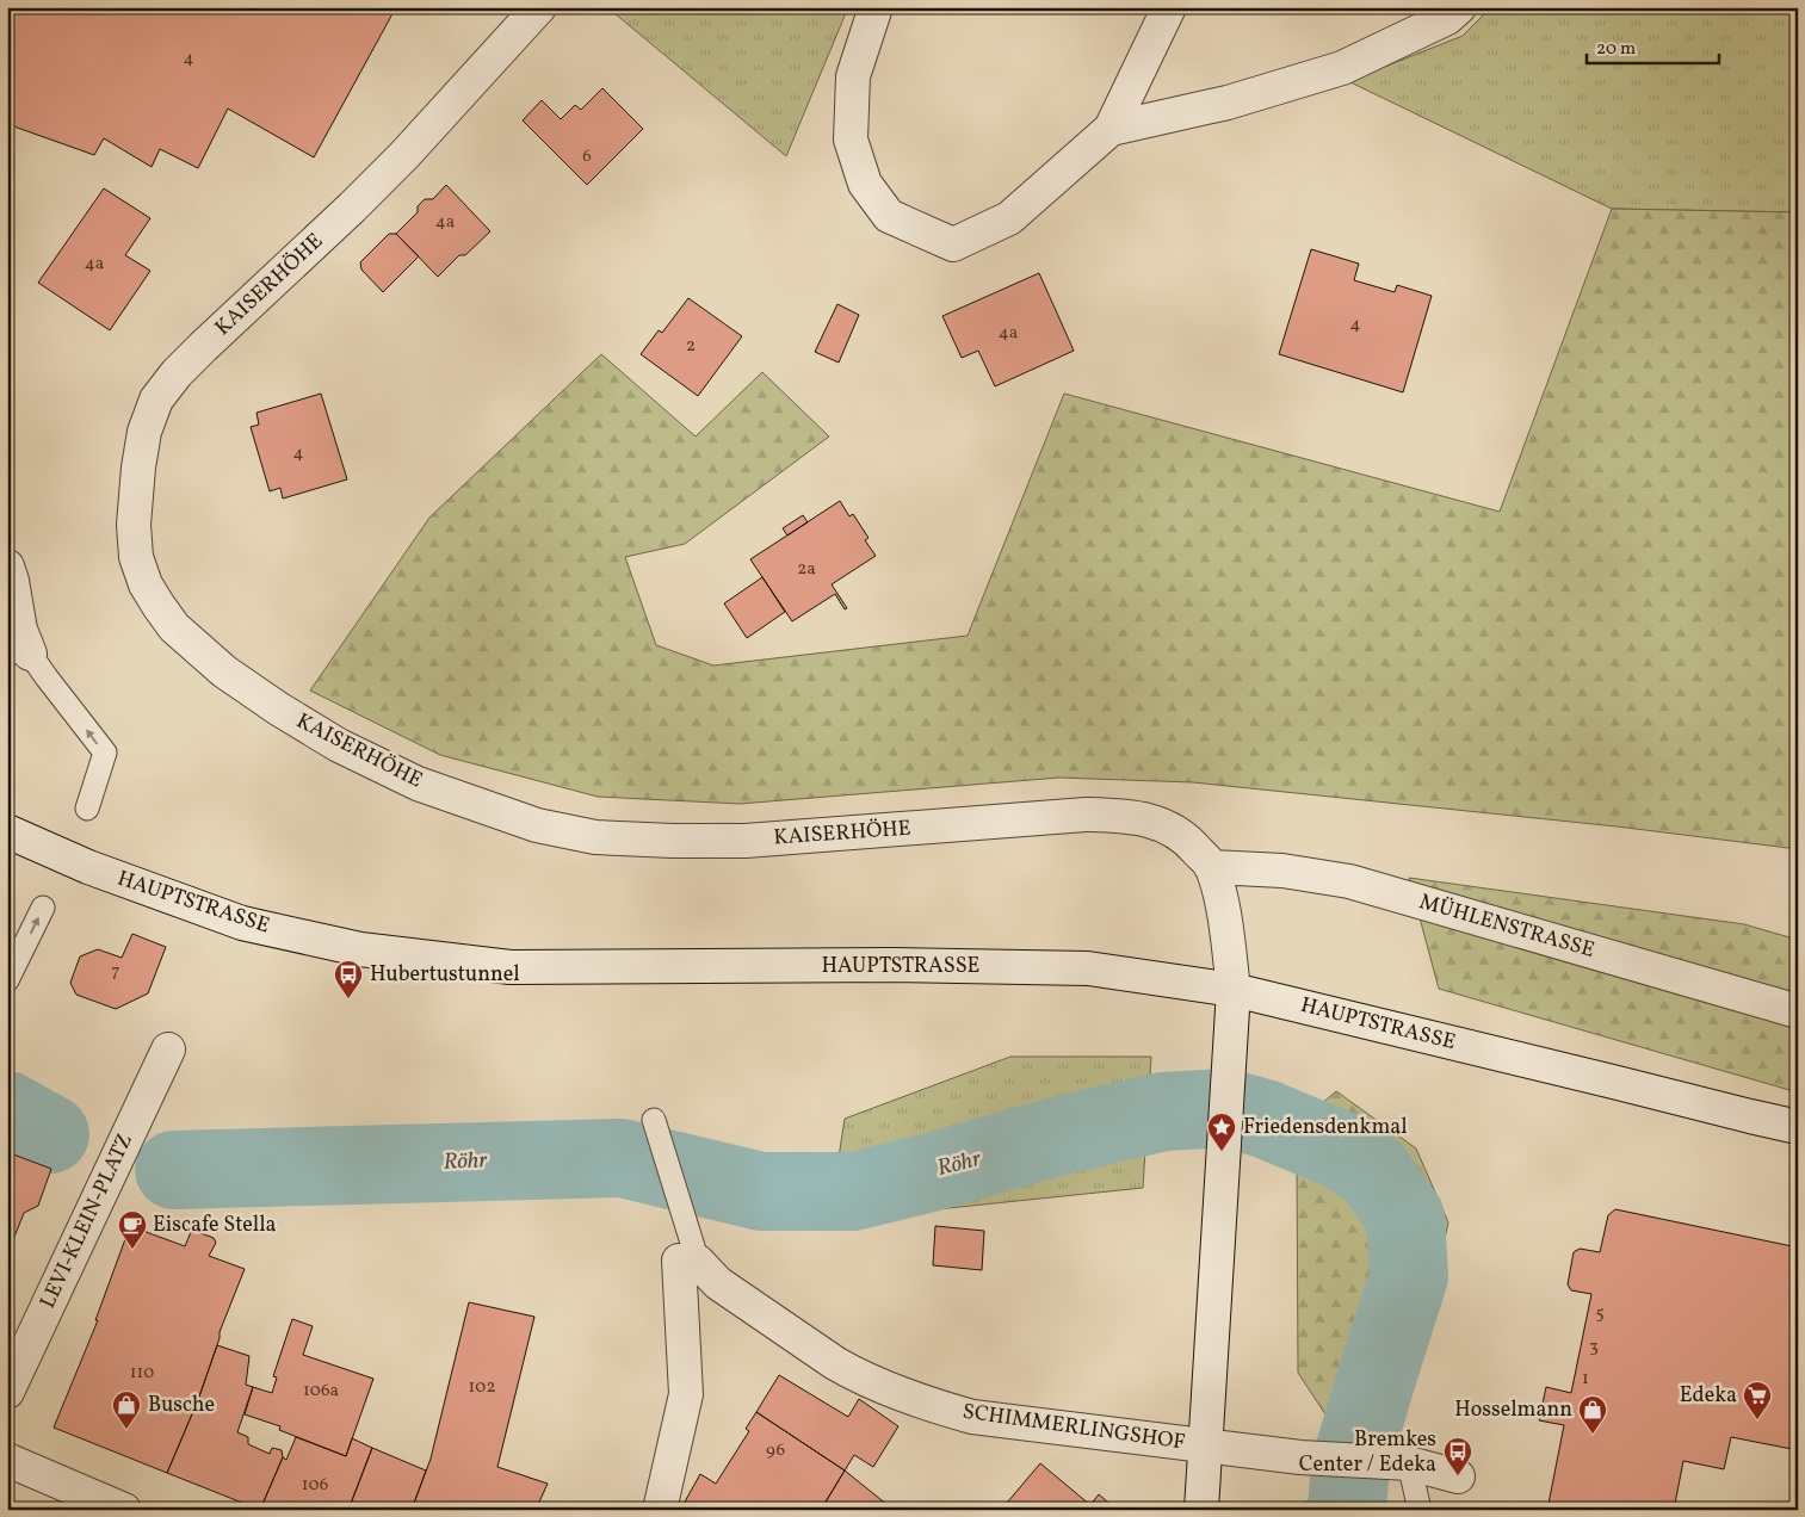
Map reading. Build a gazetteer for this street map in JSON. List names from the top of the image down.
{
  "streets": {
    "street": [
      "KAISERHÖHE",
      "HAUPTSTRASSE",
      "MÜHLENSTRASSE",
      "LEVI-KLEIN-PLATZ",
      "SCHIMMERLINGSHOF"
    ]
  },
  "crossings": [
    ["KAISERHÖHE", "HAUPTSTRASSE"],
    ["KAISERHÖHE", "MÜHLENSTRASSE"],
    ["KAISERHÖHE", "SCHIMMERLINGSHOF"]
  ],
  "water": ["Röhr"],
  "places": {
    "bus stop": ["Hubertustunnel", "Bremkes Center / Edeka"],
    "place": ["Friedensdenkmal"],
    "cafe": ["Eiscafe Stella"],
    "supermarket": ["Edeka"],
    "shop": ["Busche", "Hosselmann"]
  },
  "house_numbers": [
    "4",
    "6",
    "4a",
    "4a",
    "4",
    "4a",
    "2",
    "4",
    "2a",
    "7",
    "5",
    "3",
    "110",
    "1",
    "102",
    "106a",
    "96",
    "106"
  ],
  "scale_bar": "20 m"
}
